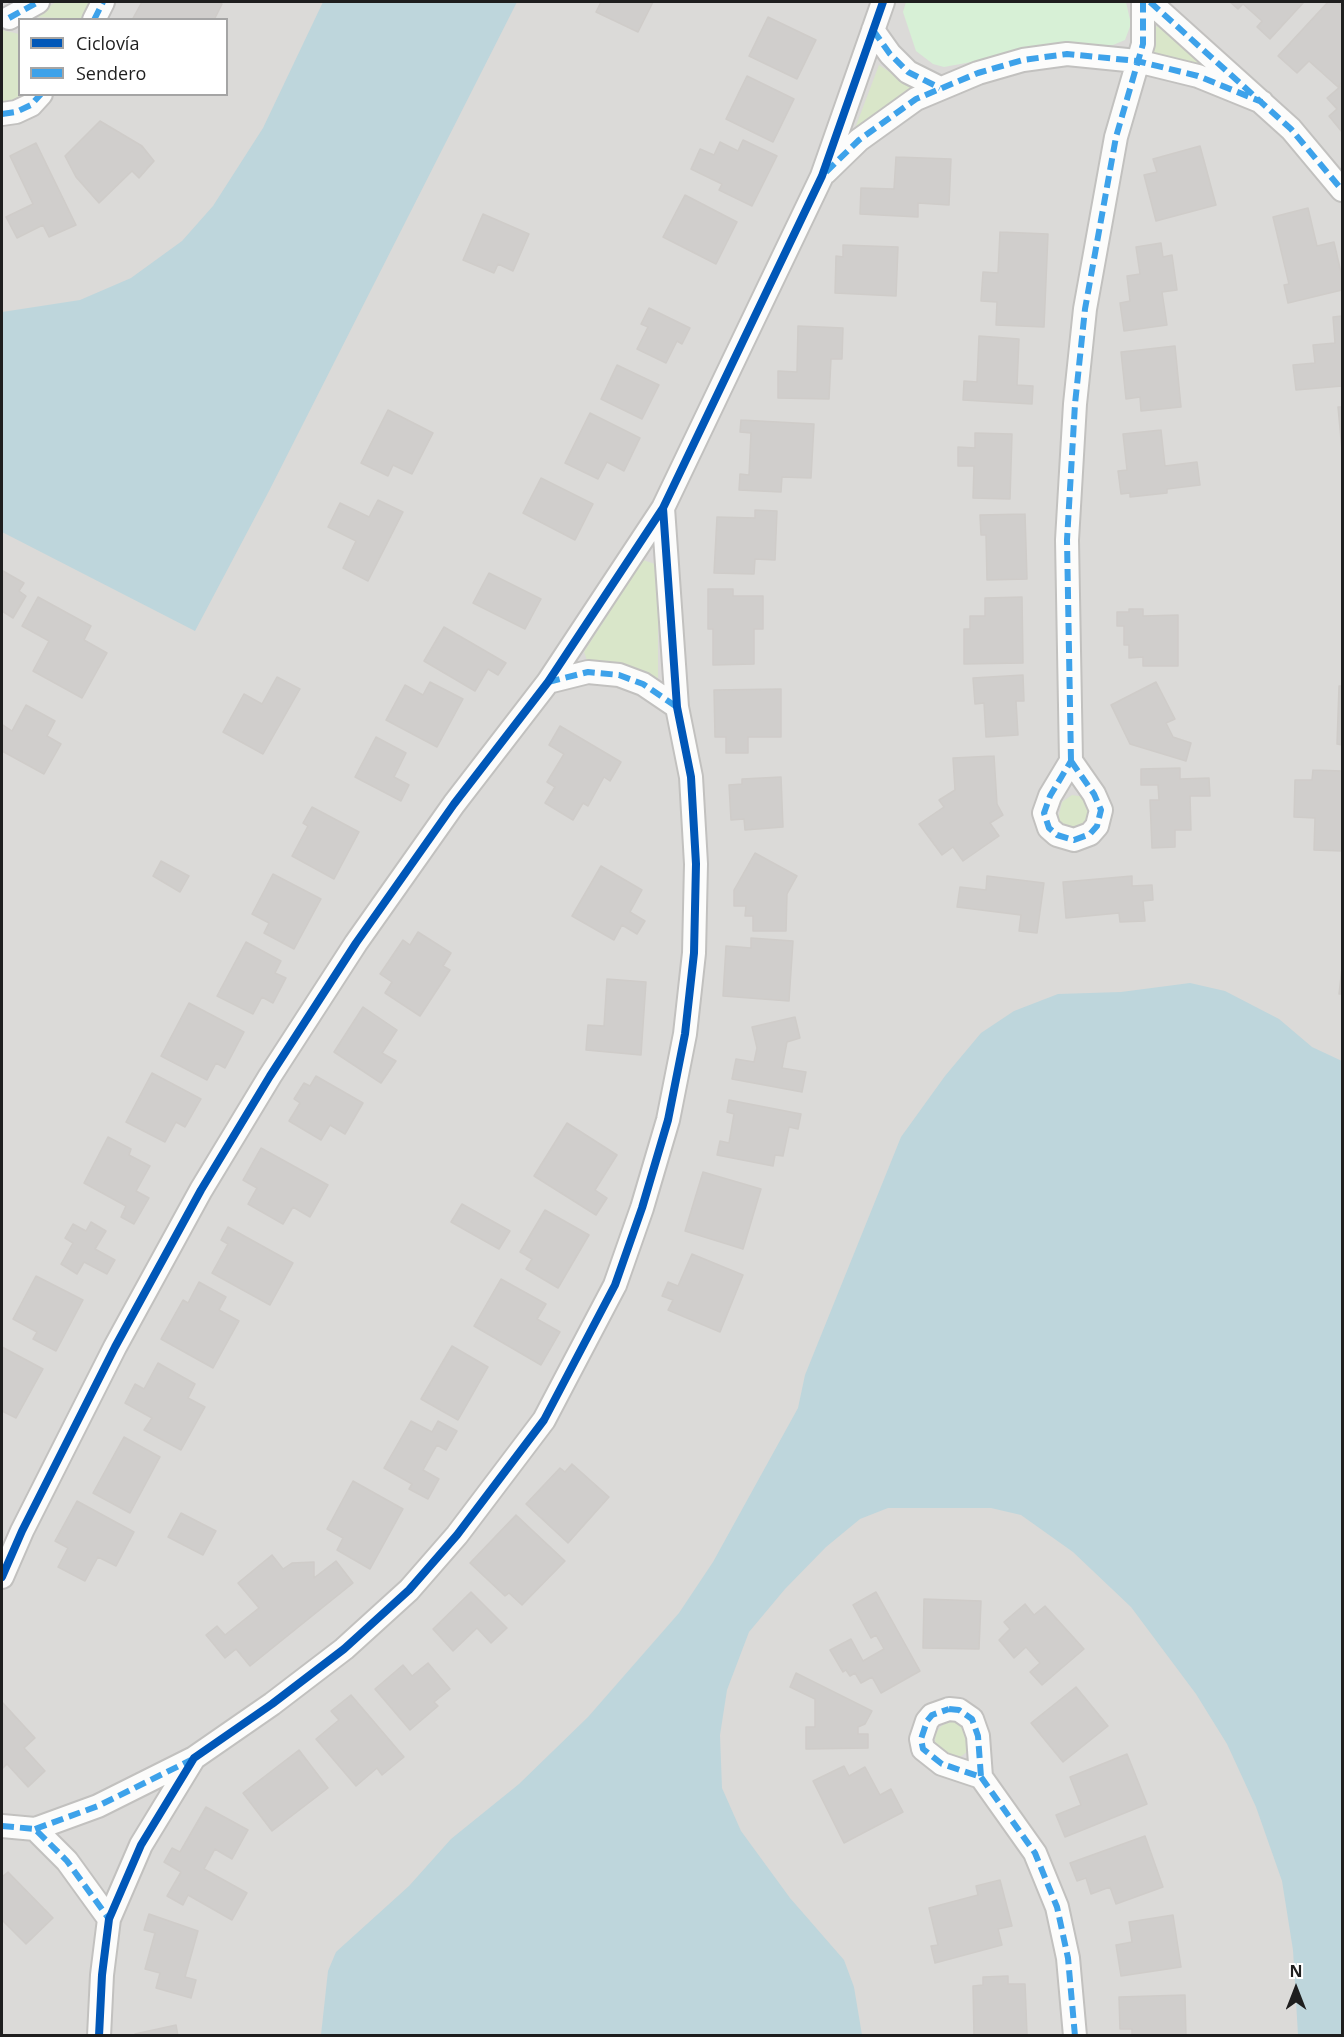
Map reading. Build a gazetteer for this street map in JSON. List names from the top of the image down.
{
  "legend": ["Ciclovía", "Sendero"],
  "north": "top"
}
